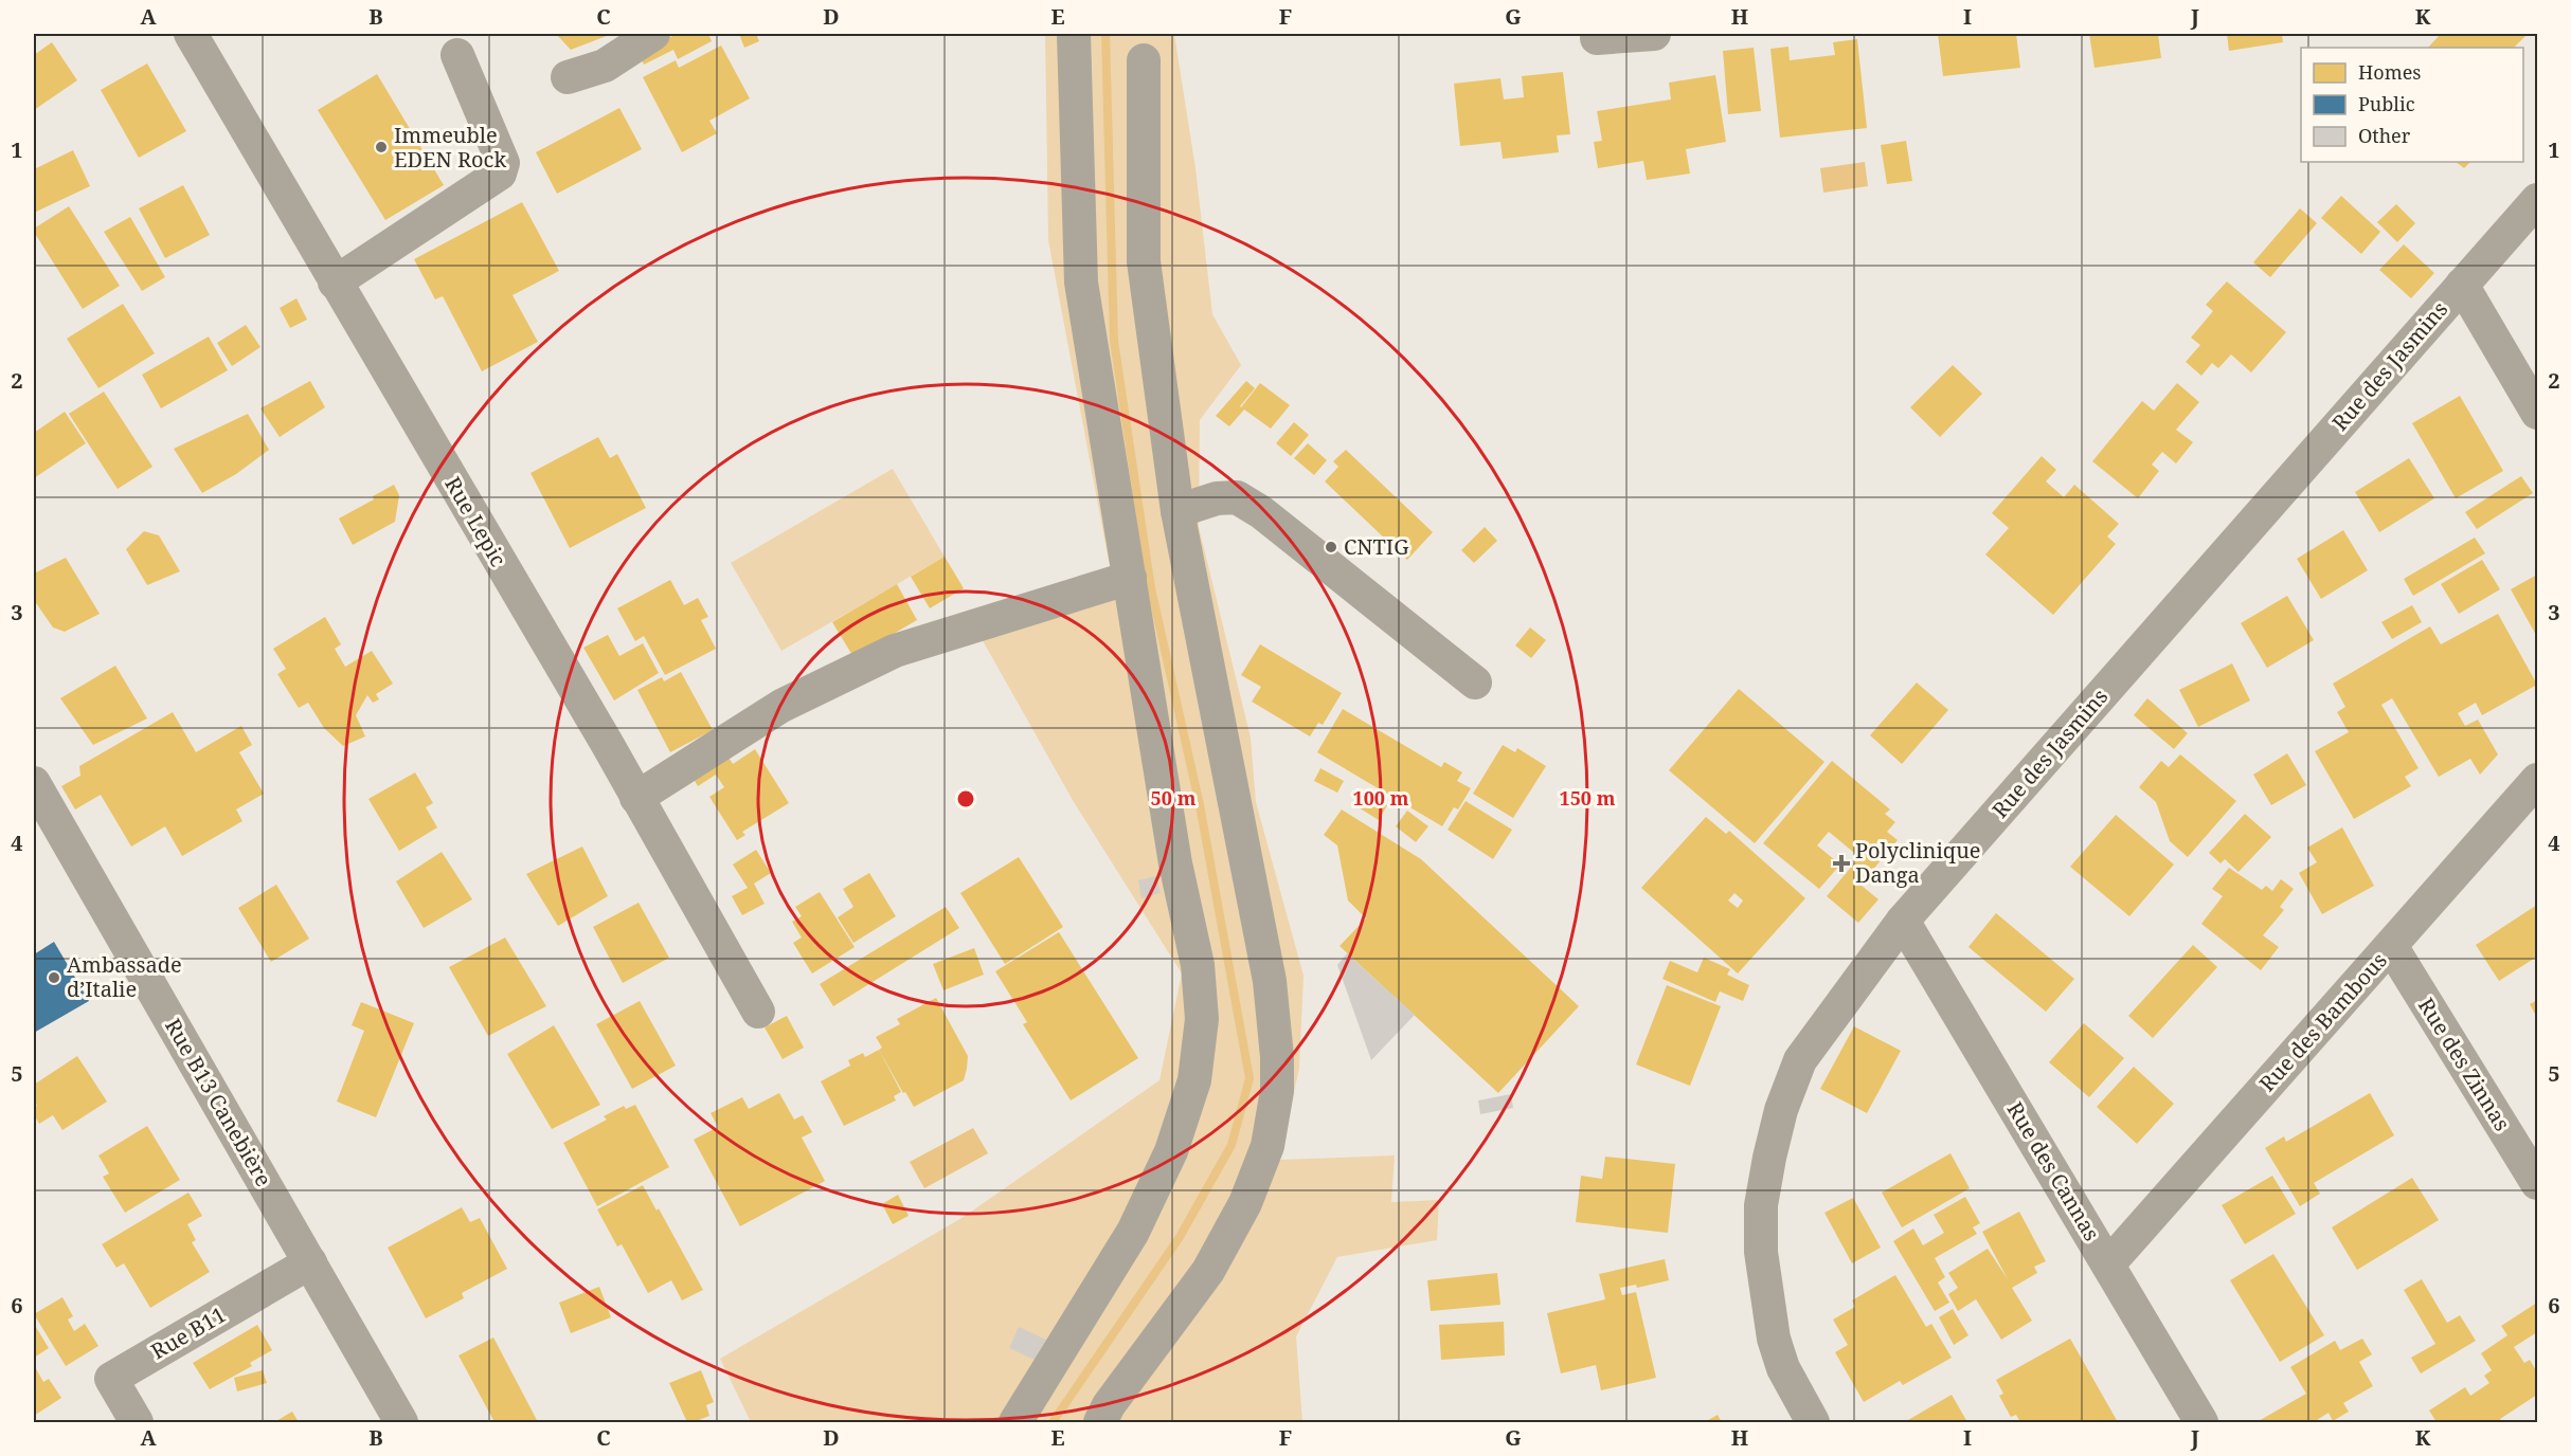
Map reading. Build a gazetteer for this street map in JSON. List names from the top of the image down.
{
  "streets": {
    "street": [
      "Rue des Jasmins",
      "Rue Lepic",
      "Rue des Bambous",
      "Rue des Zinnas",
      "Rue B13 Canebière",
      "Rue des Cannas",
      "Rue B11"
    ]
  },
  "crossings": [
    ["Rue des Jasmins", "Rue des Cannas"],
    ["Rue des Bambous", "Rue des Zinnas"],
    ["Rue des Bambous", "Rue des Cannas"],
    ["Rue B13 Canebière", "Rue B11"]
  ],
  "places": {
    "other": ["Immeuble EDEN Rock", "CNTIG", "Ambassade d’Italie"],
    "health": ["Polyclinique Danga"]
  },
  "legend": ["Homes", "Public", "Other"],
  "grid": {
    "columns": [
      "A",
      "B",
      "C",
      "D",
      "E",
      "F",
      "G",
      "H",
      "I",
      "J",
      "K"
    ],
    "rows": [
      "1",
      "2",
      "3",
      "4",
      "5",
      "6"
    ]
  },
  "rings": ["50 m", "100 m", "150 m"]
}
